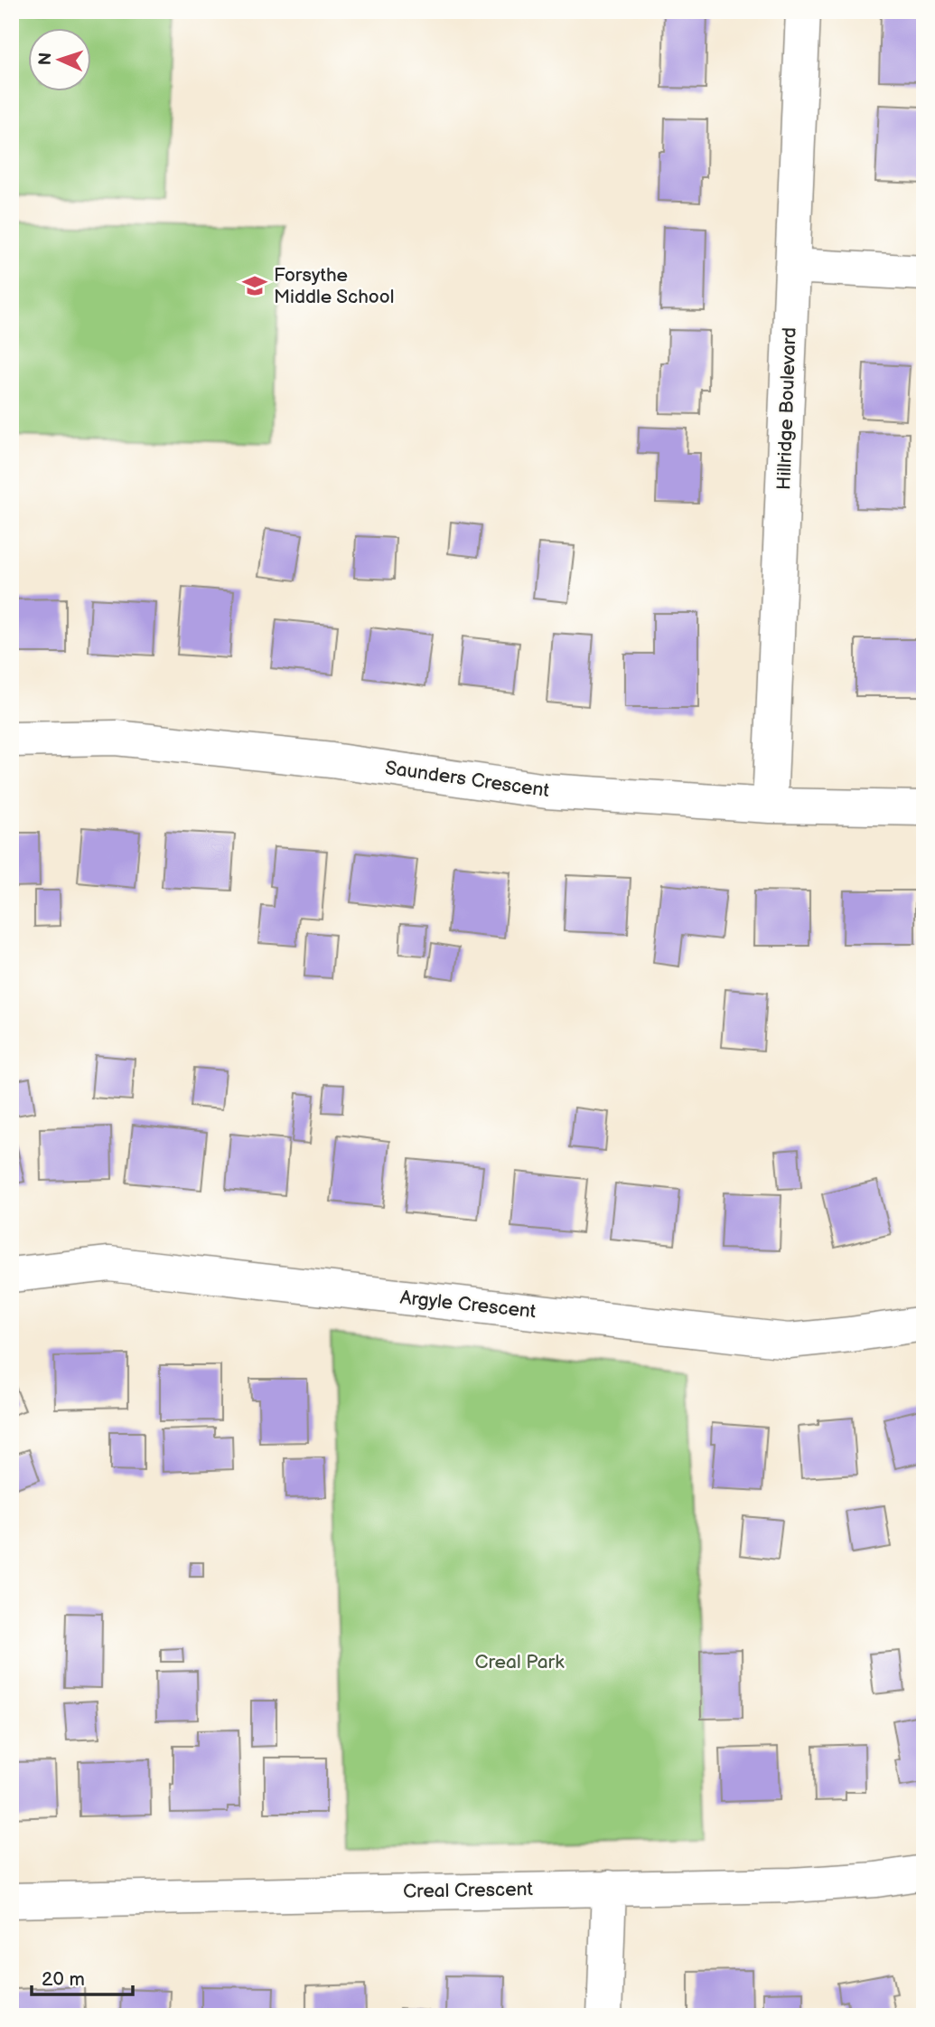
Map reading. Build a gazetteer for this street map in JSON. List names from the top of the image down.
{
  "streets": {
    "street": [
      "Hillridge Boulevard",
      "Saunders Crescent",
      "Argyle Crescent",
      "Creal Crescent"
    ]
  },
  "crossings": [
    ["Hillridge Boulevard", "Saunders Crescent"]
  ],
  "parks": ["Creal Park"],
  "places": {
    "school or university": ["Forsythe Middle School"]
  },
  "scale_bar": "20 m",
  "north": "left"
}
